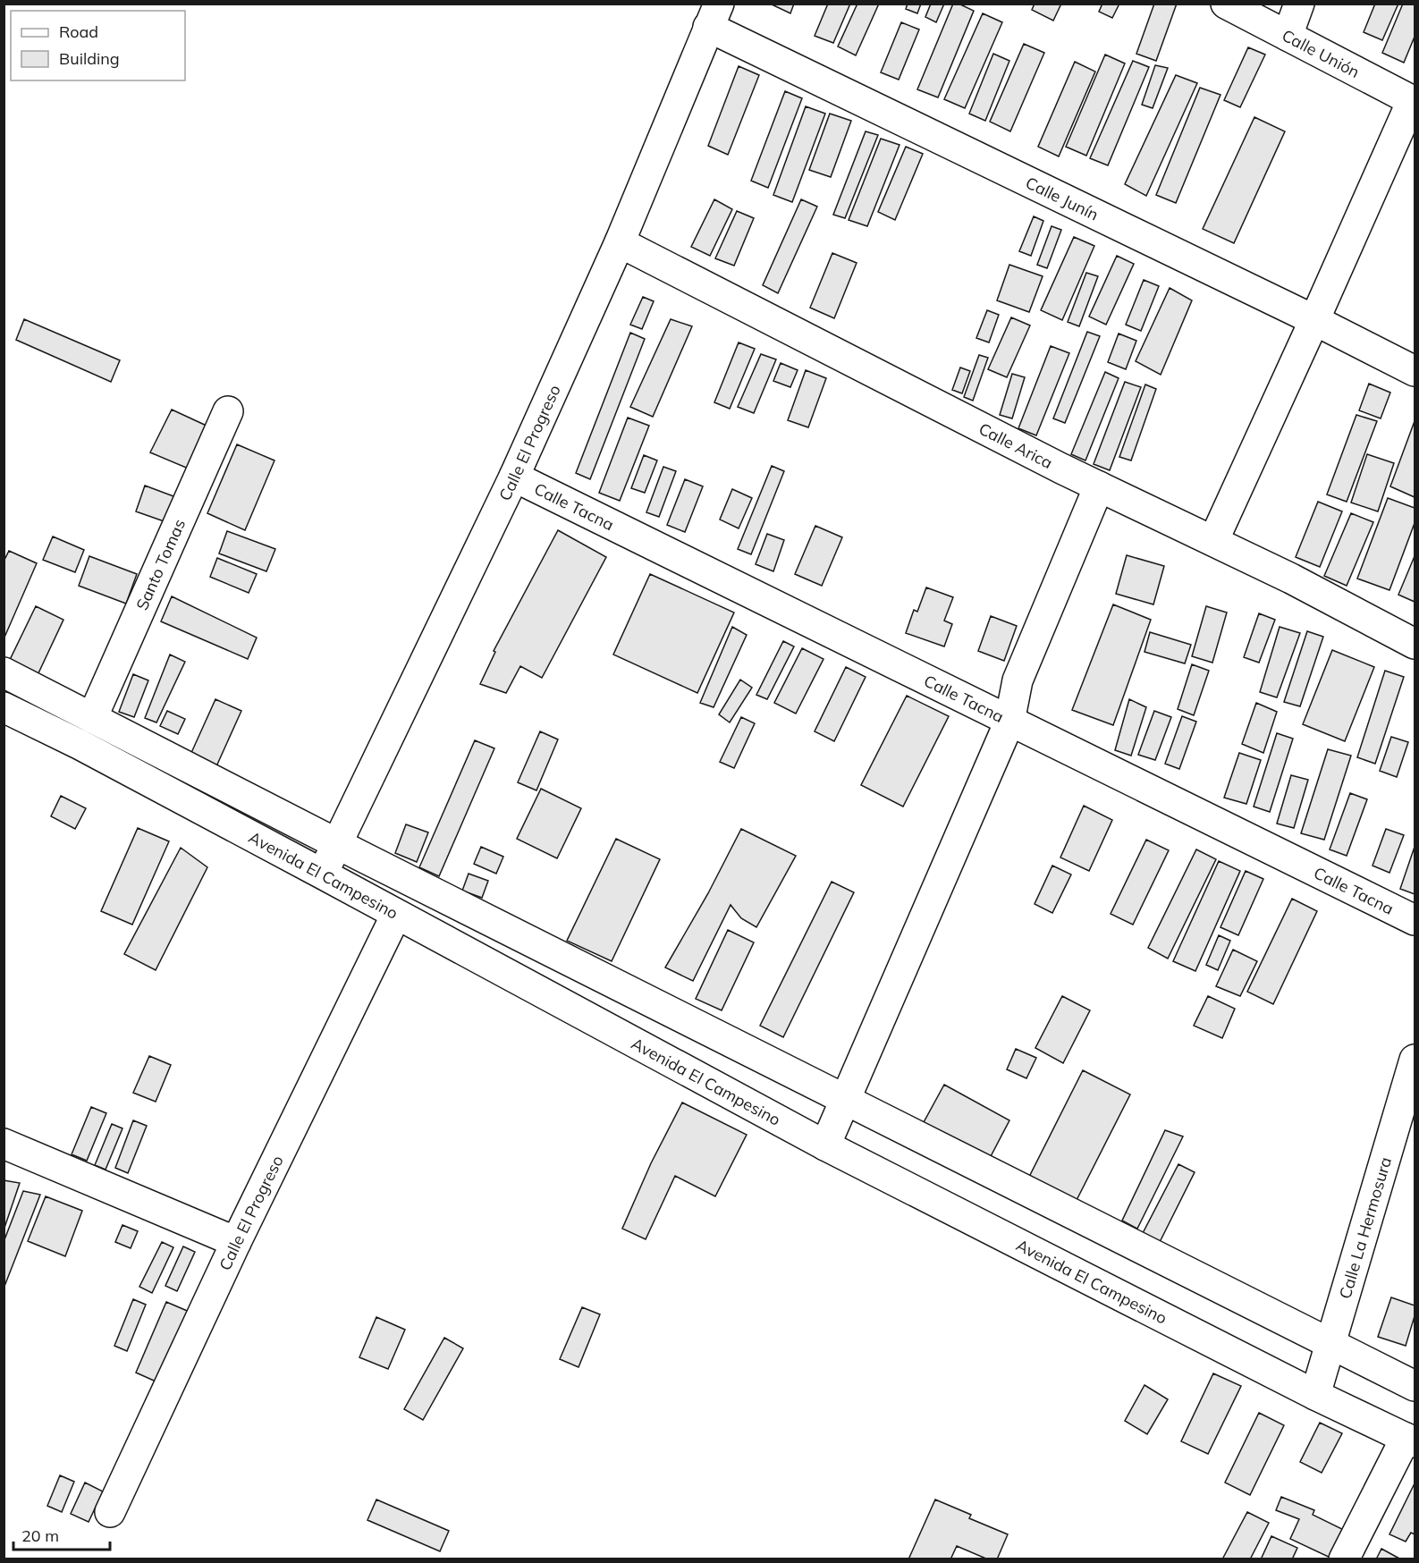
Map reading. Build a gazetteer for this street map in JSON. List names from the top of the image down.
{
  "streets": {
    "street": [
      "Calle Unión",
      "Calle Junín",
      "Calle El Progreso",
      "Calle Arica",
      "Calle Tacna",
      "Santo Tomas",
      "Avenida El Campesino",
      "Calle La Hermosura"
    ]
  },
  "crossings": [
    ["Calle Junín", "Calle El Progreso"],
    ["Calle El Progreso", "Calle Arica"],
    ["Calle El Progreso", "Calle Tacna"],
    ["Calle El Progreso", "Avenida El Campesino"],
    ["Santo Tomas", "Avenida El Campesino"],
    ["Avenida El Campesino", "Calle La Hermosura"]
  ],
  "legend": ["Road", "Building"],
  "scale_bar": "20 m"
}
